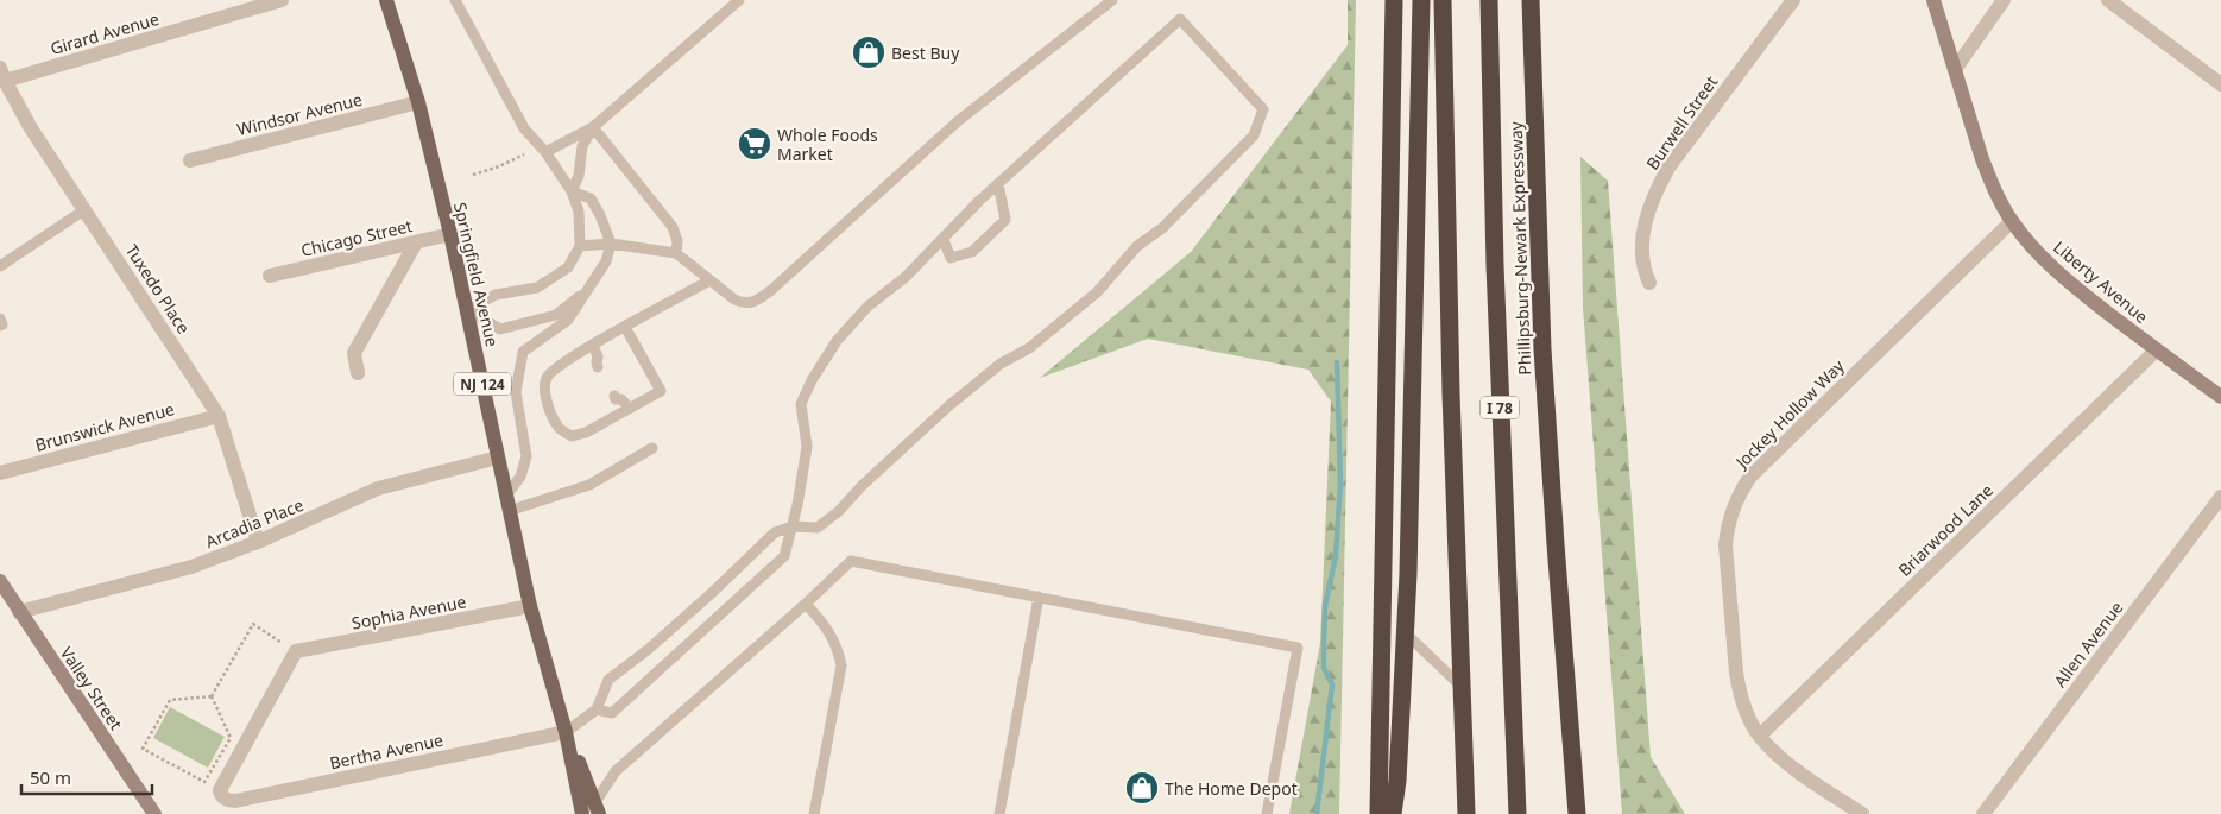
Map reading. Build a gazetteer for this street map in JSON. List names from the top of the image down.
{
  "streets": {
    "highway": ["Phillipsburg-Newark Expressway", "I 78"],
    "main road": ["Springfield Avenue", "NJ 124"],
    "street": [
      "Girard Avenue",
      "Windsor Avenue",
      "Burwell Street",
      "Chicago Street",
      "Liberty Avenue",
      "Tuxedo Place",
      "Jockey Hollow Way",
      "Brunswick Avenue",
      "Arcadia Place",
      "Briarwood Lane",
      "Sophia Avenue",
      "Allen Avenue",
      "Valley Street",
      "Bertha Avenue"
    ]
  },
  "crossings": [
    ["Girard Avenue", "Tuxedo Place"],
    ["Windsor Avenue", "Springfield Avenue"],
    ["Chicago Street", "Springfield Avenue"],
    ["Springfield Avenue", "Arcadia Place"],
    ["Springfield Avenue", "Sophia Avenue"],
    ["Springfield Avenue", "Bertha Avenue"],
    ["Liberty Avenue", "Jockey Hollow Way"],
    ["Liberty Avenue", "Briarwood Lane"],
    ["Tuxedo Place", "Brunswick Avenue"],
    ["Tuxedo Place", "Arcadia Place"],
    ["Jockey Hollow Way", "Briarwood Lane"],
    ["Arcadia Place", "Valley Street"],
    ["Sophia Avenue", "Bertha Avenue"]
  ],
  "places": {
    "shop": ["Best Buy", "The Home Depot"],
    "supermarket": ["Whole Foods Market"]
  },
  "scale_bar": "50 m"
}
